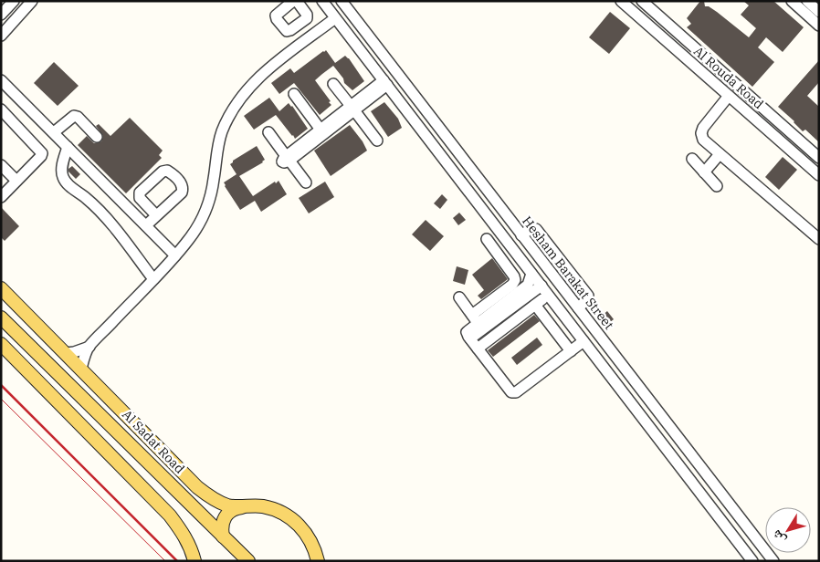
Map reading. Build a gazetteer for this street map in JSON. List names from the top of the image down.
{
  "streets": {
    "main road": ["Al Sadat Road"],
    "street": ["Al Rouda Road", "Hesham Barakat Street"]
  },
  "north": "bottom left"
}
